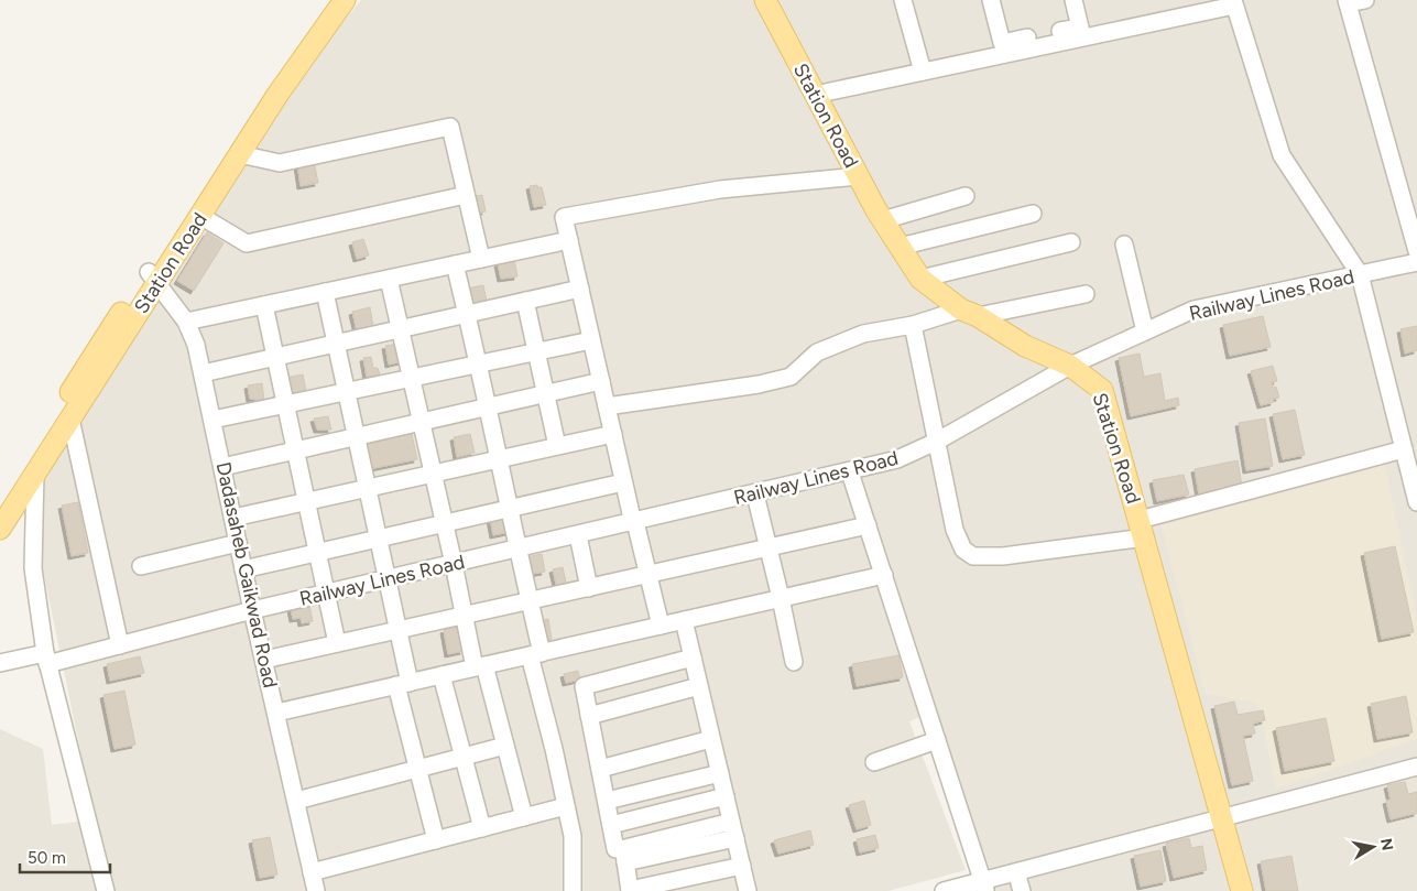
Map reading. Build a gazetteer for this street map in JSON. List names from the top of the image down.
{
  "streets": {
    "main road": ["Station Road"],
    "street": ["Railway Lines Road", "Dadasaheb Gaikwad Road"]
  },
  "crossings": [
    ["Station Road", "Railway Lines Road"],
    ["Station Road", "Dadasaheb Gaikwad Road"],
    ["Railway Lines Road", "Dadasaheb Gaikwad Road"]
  ],
  "scale_bar": "50 m",
  "north": "right"
}
